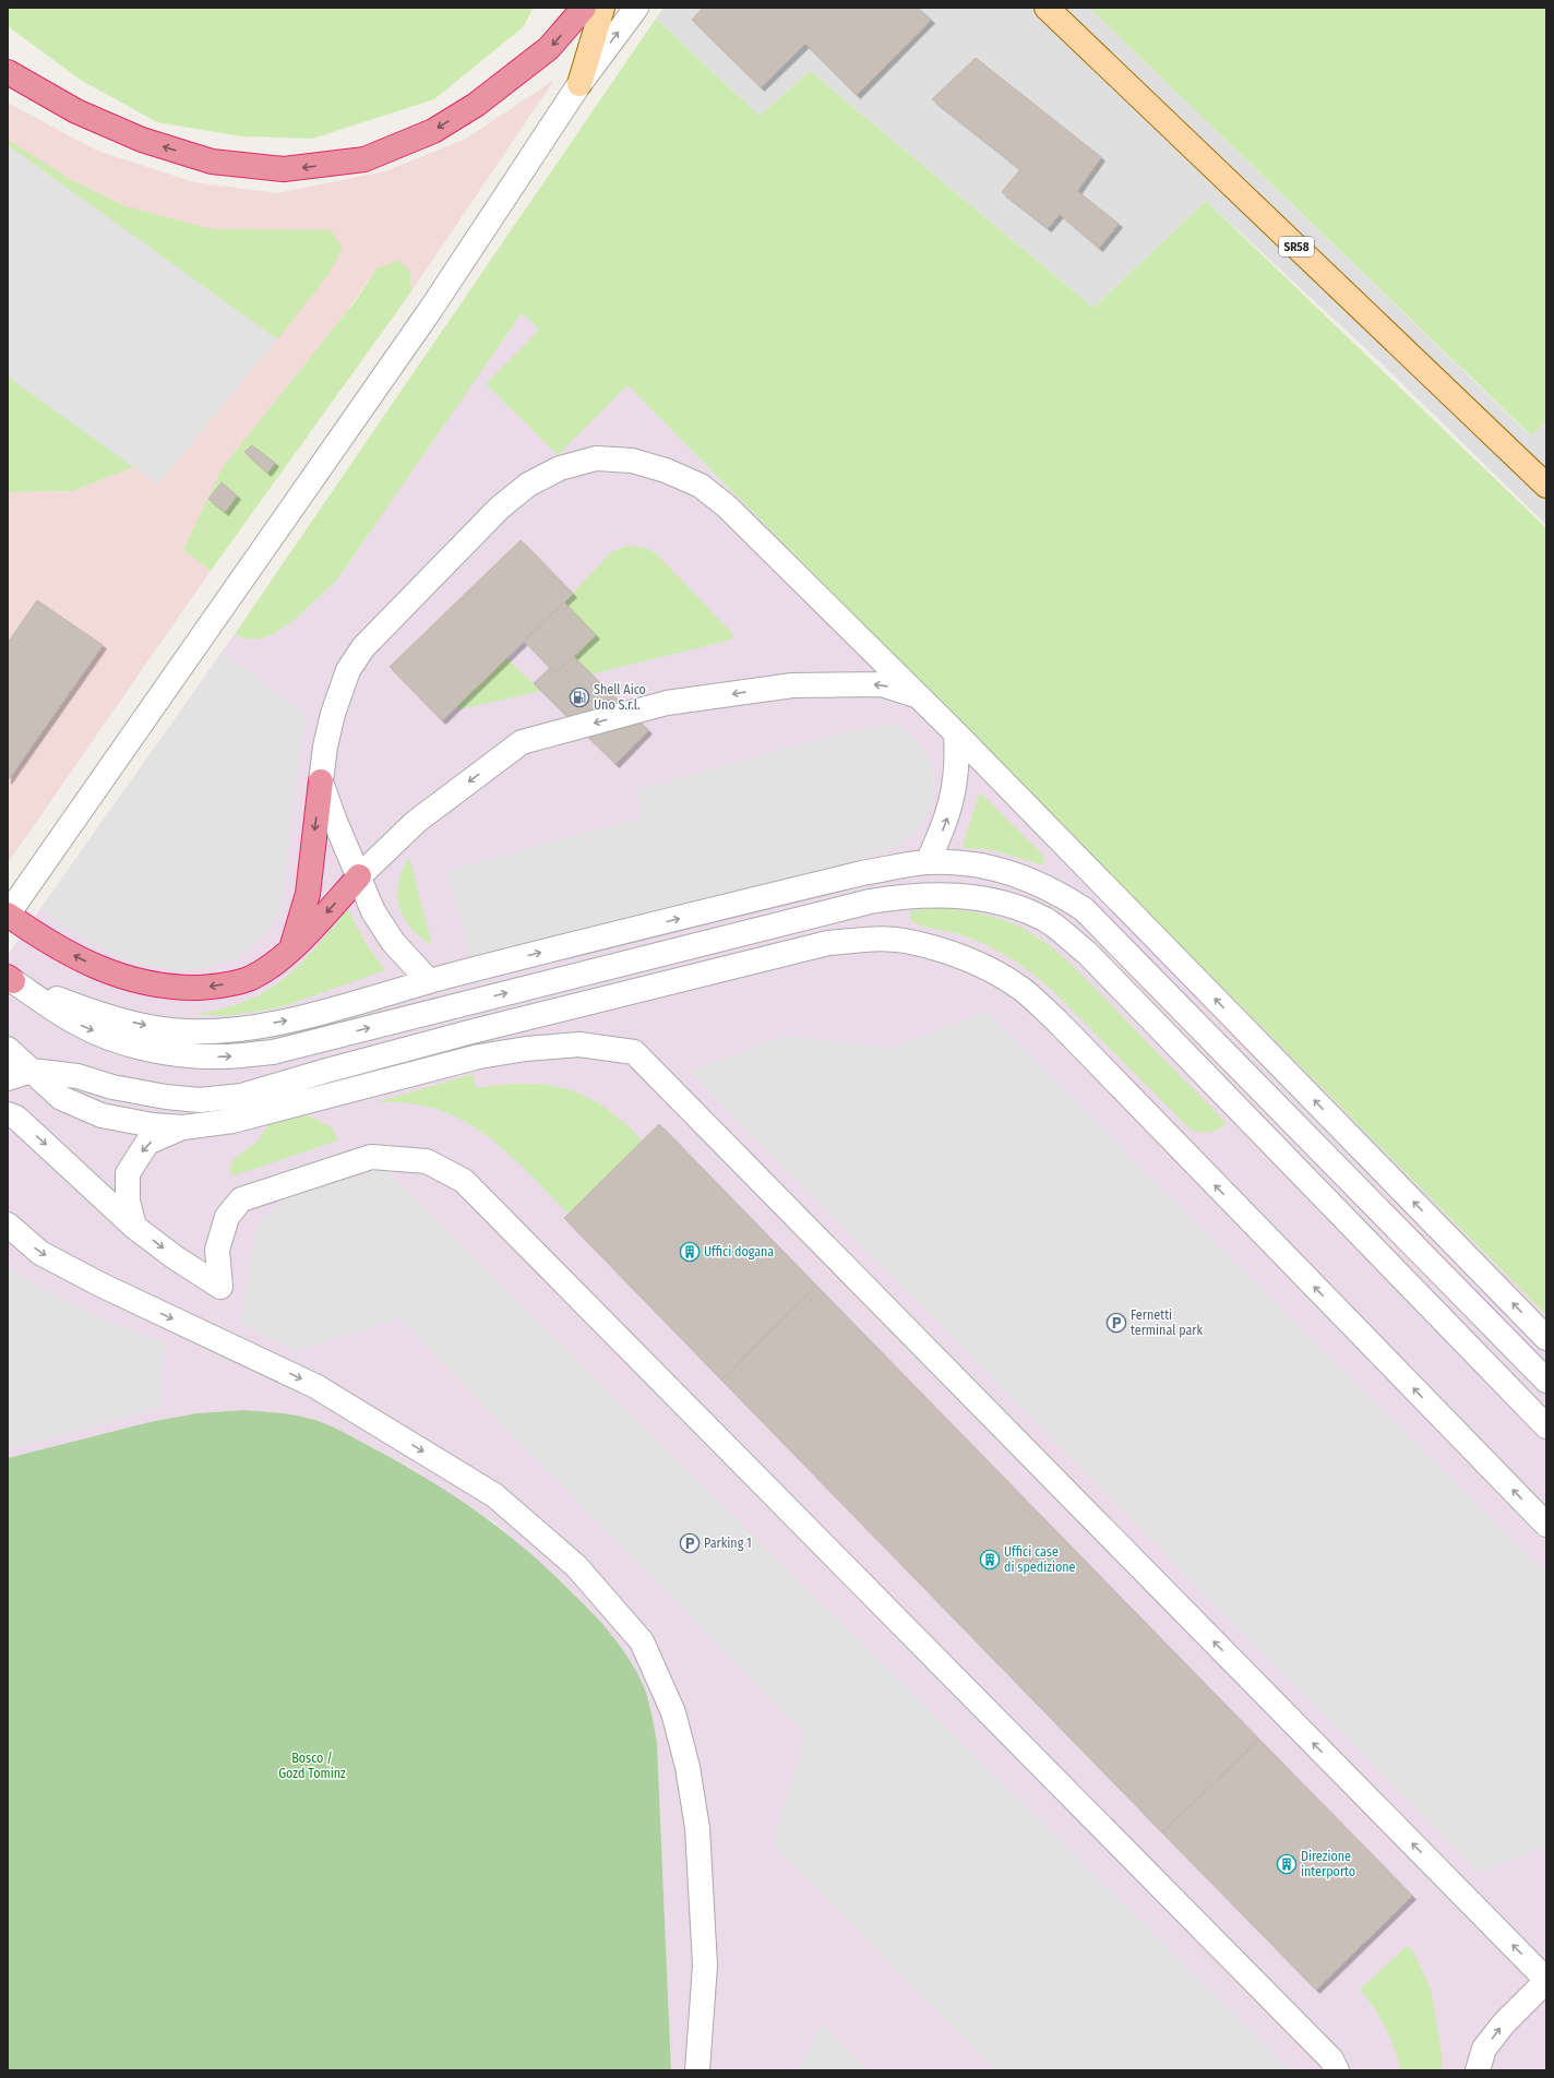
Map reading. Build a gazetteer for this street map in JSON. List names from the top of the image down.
{
  "streets": {
    "main road": ["SR58"]
  },
  "parks": ["Bosco / Gozd Tominz"],
  "places": {
    "fuel station": ["Shell Aico Uno S.r.l."],
    "building": ["Uffici dogana", "Uffici case di spedizione", "Direzione interporto"],
    "parking": ["Fernetti terminal park", "Parking 1"]
  }
}
